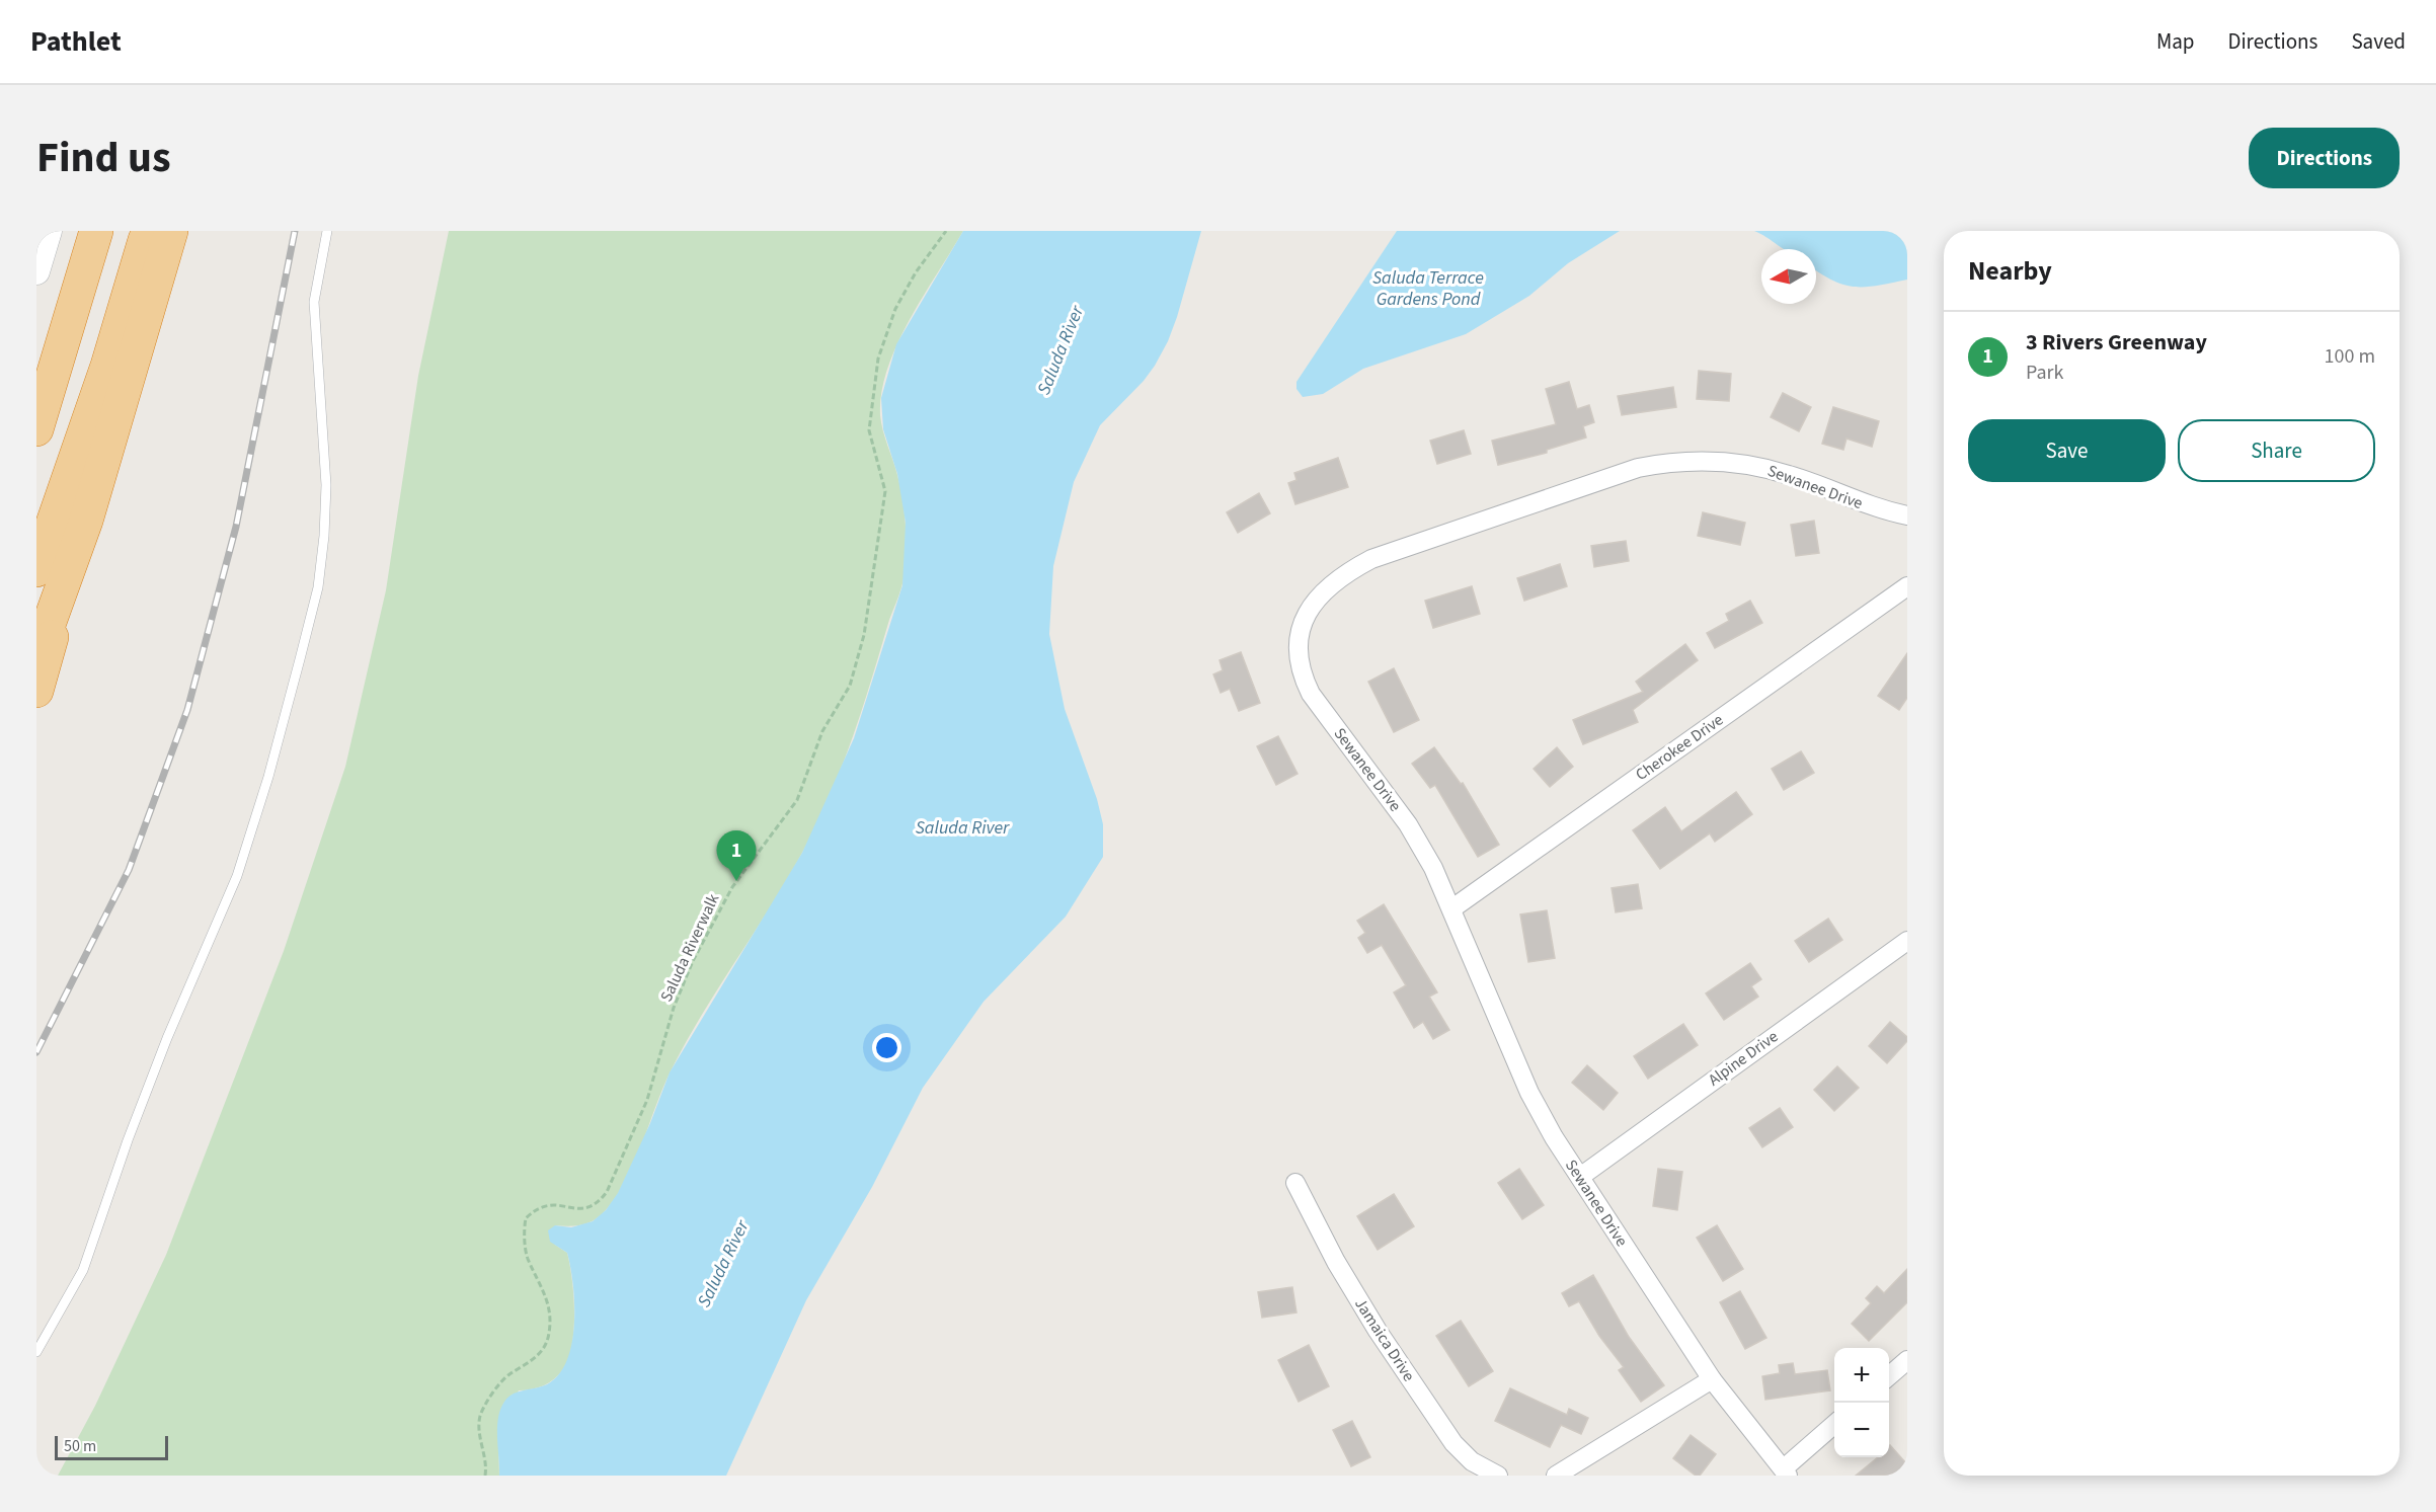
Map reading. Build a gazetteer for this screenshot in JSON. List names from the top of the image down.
{
  "streets": {
    "street": [
      "Sewanee Drive",
      "Cherokee Drive",
      "Alpine Drive",
      "Jamaica Drive"
    ],
    "path": ["Saluda Riverwalk"]
  },
  "crossings": [
    ["Sewanee Drive", "Cherokee Drive"],
    ["Sewanee Drive", "Alpine Drive"]
  ],
  "water": ["Saluda Terrace Gardens Pond", "Saluda River"],
  "scale_bar": "50 m",
  "north": "left",
  "page": {
    "header": "Pathlet",
    "nav": ["Map", "Directions", "Saved"],
    "title": "Find us",
    "buttons": [
      "Directions",
      ["Save", "Share"]
    ],
    "heading": "Nearby",
    "list": [
      {
        "mark": "1",
        "name": "3 Rivers Greenway",
        "note": "Park",
        "value": "100 m"
      }
    ],
    "pins": "1",
    "map_buttons": ["+", "−"],
    "scale": "50 m"
  }
}
